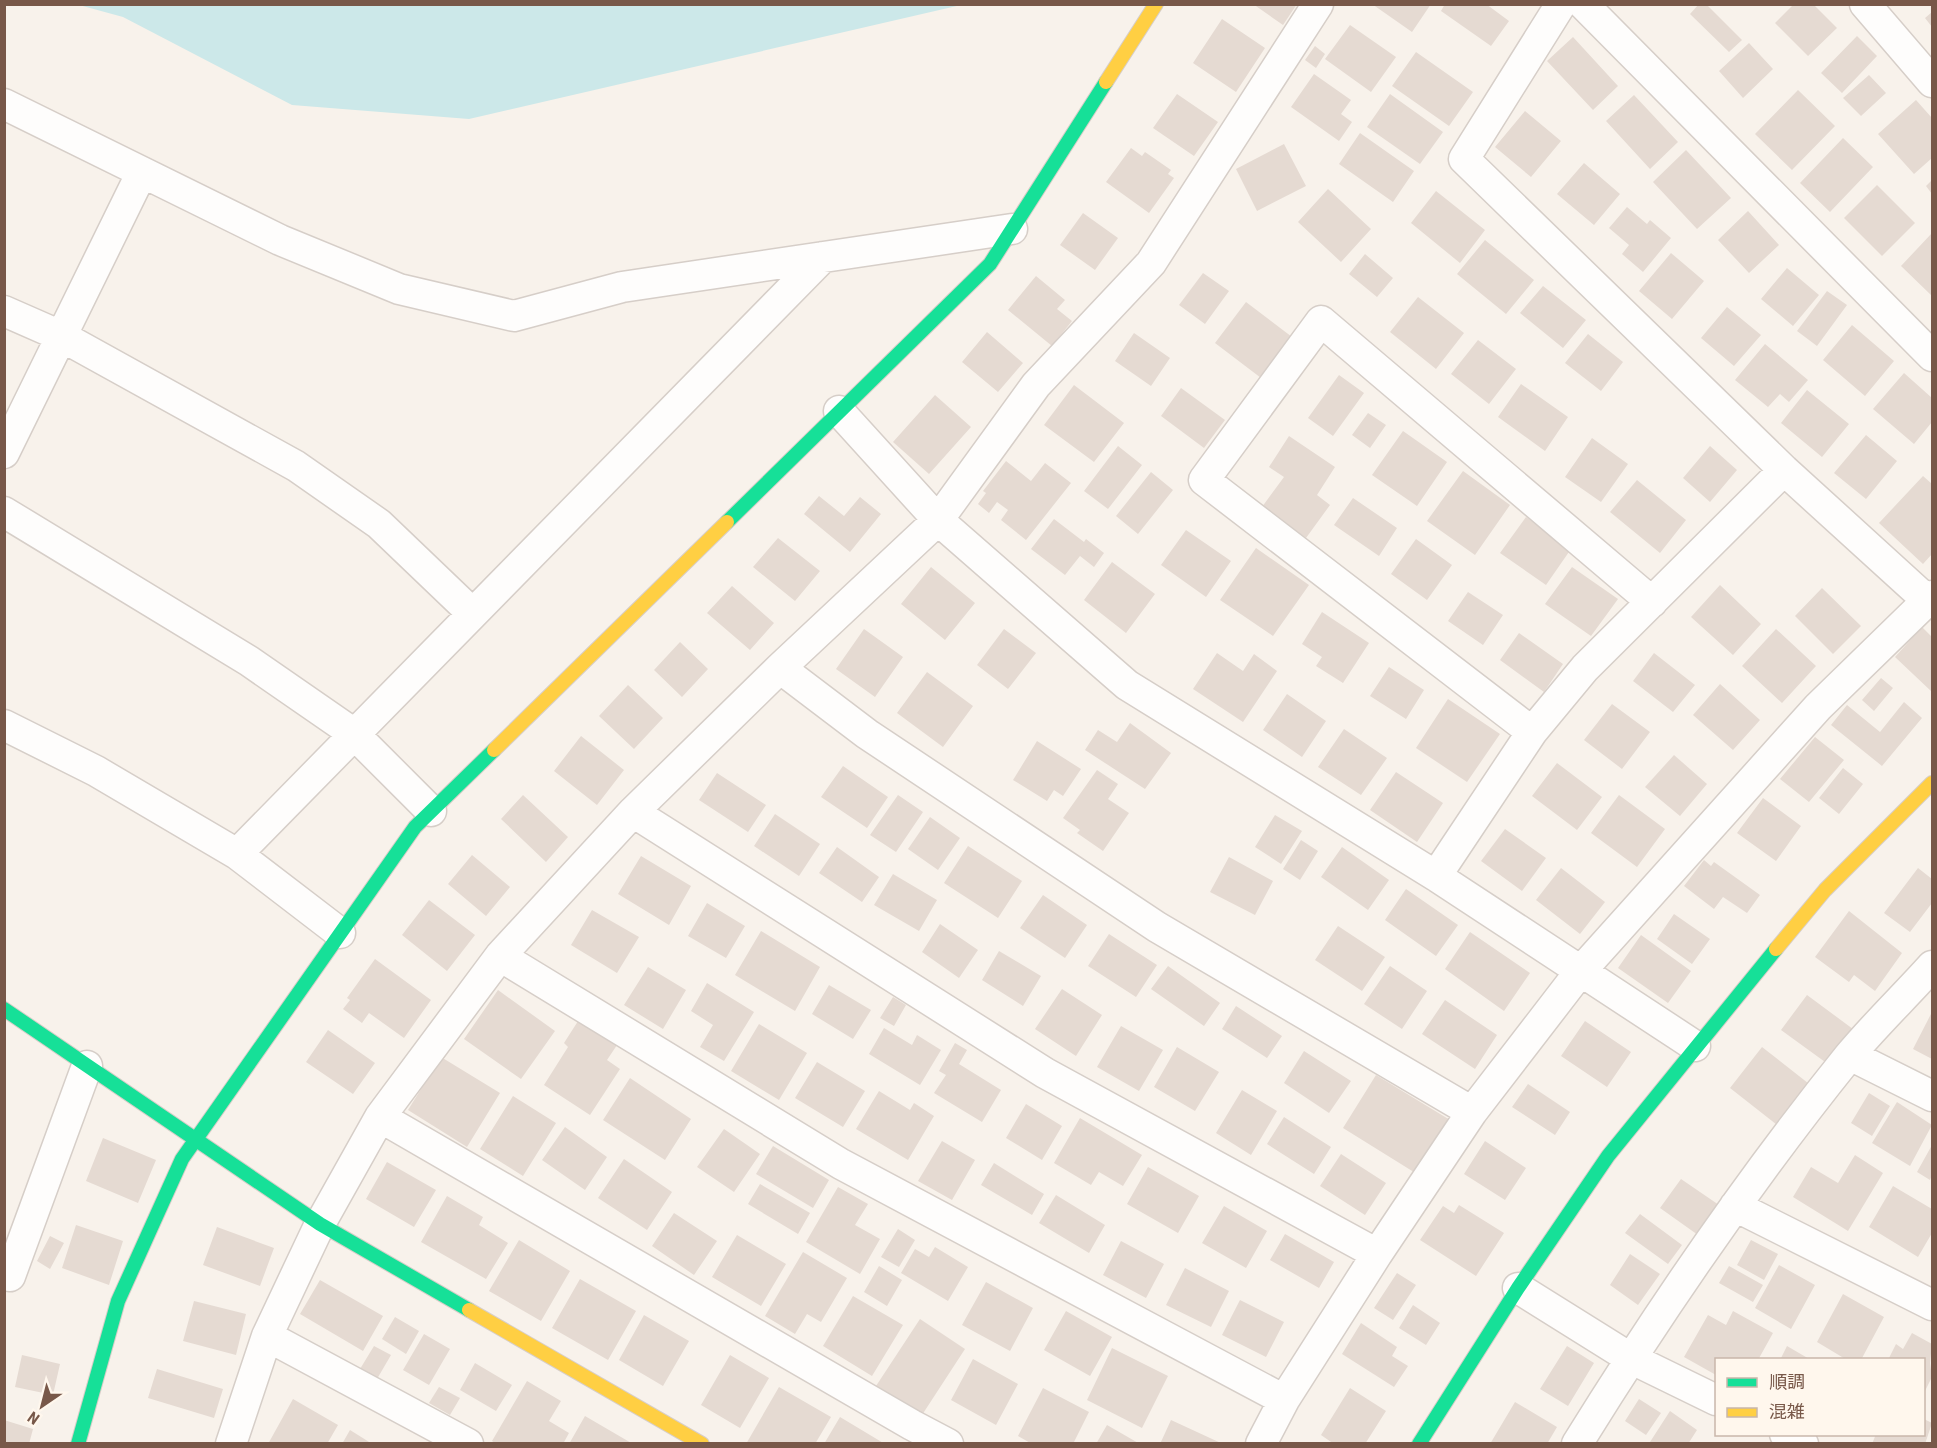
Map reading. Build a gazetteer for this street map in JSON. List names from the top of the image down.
{
  "legend": ["順調", "混雑"],
  "north": "bottom left"
}
